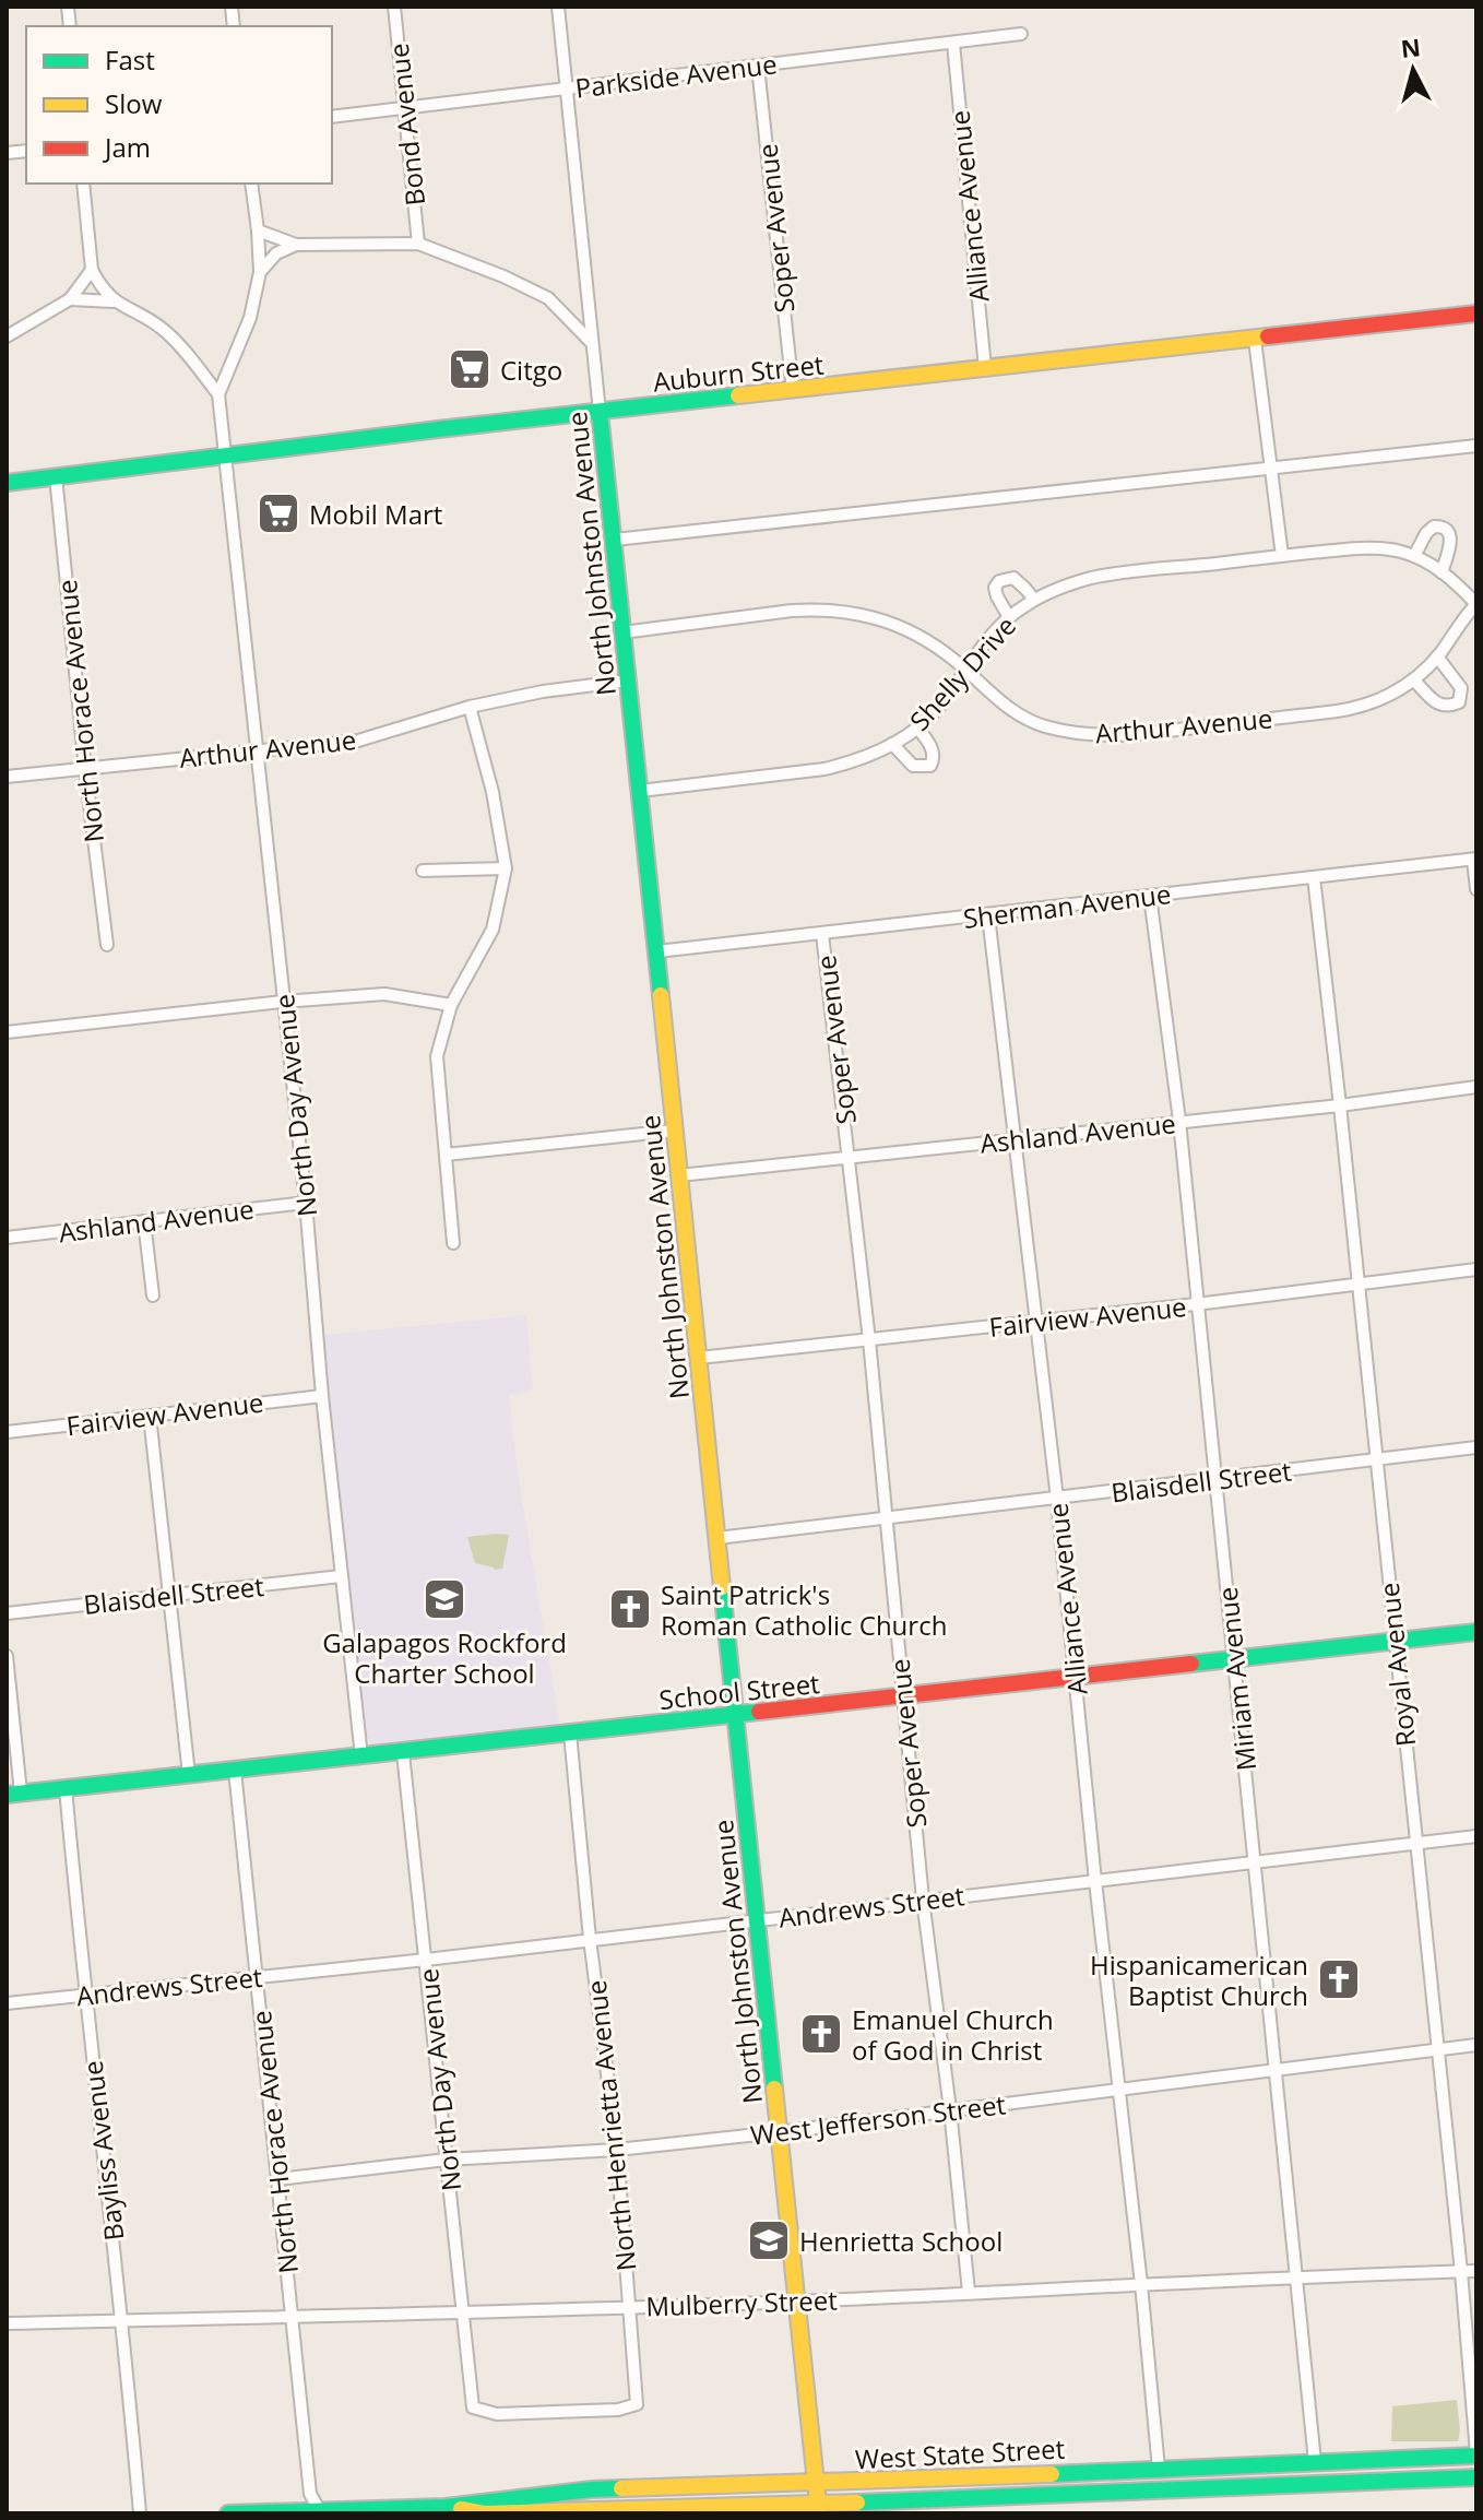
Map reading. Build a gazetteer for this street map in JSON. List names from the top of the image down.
{
  "streets": {
    "main road": [
      "Auburn Street",
      "North Johnston Avenue",
      "School Street",
      "West State Street"
    ],
    "street": [
      "Parkside Avenue",
      "Bond Avenue",
      "Alliance Avenue",
      "Soper Avenue",
      "Shelly Drive",
      "North Horace Avenue",
      "Arthur Avenue",
      "Sherman Avenue",
      "North Day Avenue",
      "Ashland Avenue",
      "Fairview Avenue",
      "Blaisdell Street",
      "Royal Avenue",
      "Miriam Avenue",
      "Andrews Street",
      "West Jefferson Street",
      "North Henrietta Avenue",
      "Bayliss Avenue",
      "Mulberry Street"
    ]
  },
  "crossings": [
    ["Parkside Avenue", "Bond Avenue"],
    ["Parkside Avenue", "Alliance Avenue"],
    ["Parkside Avenue", "Soper Avenue"],
    ["Parkside Avenue", "North Johnston Avenue"],
    ["Alliance Avenue", "Auburn Street"],
    ["Alliance Avenue", "Sherman Avenue"],
    ["Alliance Avenue", "Ashland Avenue"],
    ["Alliance Avenue", "Fairview Avenue"],
    ["Alliance Avenue", "Blaisdell Street"],
    ["Alliance Avenue", "School Street"],
    ["Alliance Avenue", "Andrews Street"],
    ["Alliance Avenue", "West Jefferson Street"],
    ["Alliance Avenue", "Mulberry Street"],
    ["Alliance Avenue", "West State Street"],
    ["Soper Avenue", "Auburn Street"],
    ["Soper Avenue", "Sherman Avenue"],
    ["Soper Avenue", "Ashland Avenue"],
    ["Soper Avenue", "Fairview Avenue"],
    ["Soper Avenue", "Blaisdell Street"],
    ["Soper Avenue", "School Street"],
    ["Soper Avenue", "Andrews Street"],
    ["Soper Avenue", "West Jefferson Street"],
    ["Soper Avenue", "Mulberry Street"],
    ["Auburn Street", "North Johnston Avenue"],
    ["Auburn Street", "North Horace Avenue"],
    ["Auburn Street", "North Day Avenue"],
    ["North Johnston Avenue", "Shelly Drive"],
    ["North Johnston Avenue", "Arthur Avenue"],
    ["North Johnston Avenue", "Sherman Avenue"],
    ["North Johnston Avenue", "Ashland Avenue"],
    ["North Johnston Avenue", "Fairview Avenue"],
    ["North Johnston Avenue", "Blaisdell Street"],
    ["North Johnston Avenue", "School Street"],
    ["North Johnston Avenue", "Andrews Street"],
    ["North Johnston Avenue", "West Jefferson Street"],
    ["North Johnston Avenue", "Mulberry Street"],
    ["North Johnston Avenue", "West State Street"],
    ["Shelly Drive", "Arthur Avenue"],
    ["North Horace Avenue", "Arthur Avenue"],
    ["North Horace Avenue", "School Street"],
    ["North Horace Avenue", "Andrews Street"],
    ["North Horace Avenue", "West Jefferson Street"],
    ["North Horace Avenue", "Mulberry Street"],
    ["North Horace Avenue", "West State Street"],
    ["Arthur Avenue", "North Day Avenue"],
    ["Sherman Avenue", "Royal Avenue"],
    ["Sherman Avenue", "Miriam Avenue"],
    ["North Day Avenue", "Ashland Avenue"],
    ["North Day Avenue", "Fairview Avenue"],
    ["North Day Avenue", "Blaisdell Street"],
    ["North Day Avenue", "School Street"],
    ["North Day Avenue", "Andrews Street"],
    ["North Day Avenue", "West Jefferson Street"],
    ["North Day Avenue", "North Henrietta Avenue"],
    ["North Day Avenue", "Mulberry Street"],
    ["Ashland Avenue", "Royal Avenue"],
    ["Ashland Avenue", "Miriam Avenue"],
    ["Fairview Avenue", "Royal Avenue"],
    ["Fairview Avenue", "Miriam Avenue"],
    ["Blaisdell Street", "Royal Avenue"],
    ["Blaisdell Street", "Miriam Avenue"],
    ["Royal Avenue", "School Street"],
    ["Royal Avenue", "Andrews Street"],
    ["Royal Avenue", "West Jefferson Street"],
    ["Royal Avenue", "Mulberry Street"],
    ["Royal Avenue", "West State Street"],
    ["Miriam Avenue", "School Street"],
    ["Miriam Avenue", "Andrews Street"],
    ["Miriam Avenue", "West Jefferson Street"],
    ["Miriam Avenue", "Mulberry Street"],
    ["Miriam Avenue", "West State Street"],
    ["School Street", "North Henrietta Avenue"],
    ["School Street", "Bayliss Avenue"],
    ["Andrews Street", "North Henrietta Avenue"],
    ["Andrews Street", "Bayliss Avenue"],
    ["West Jefferson Street", "North Henrietta Avenue"],
    ["North Henrietta Avenue", "Mulberry Street"],
    ["Bayliss Avenue", "Mulberry Street"]
  ],
  "places": {
    "supermarket": ["Citgo", "Mobil Mart"],
    "school or university": ["Galapagos Rockford Charter School", "Henrietta School"],
    "church": ["Saint Patrick's Roman Catholic Church", "Hispanicamerican Baptist Church", "Emanuel Church of God in Christ"]
  },
  "legend": ["Fast", "Slow", "Jam"],
  "north": "top"
}
